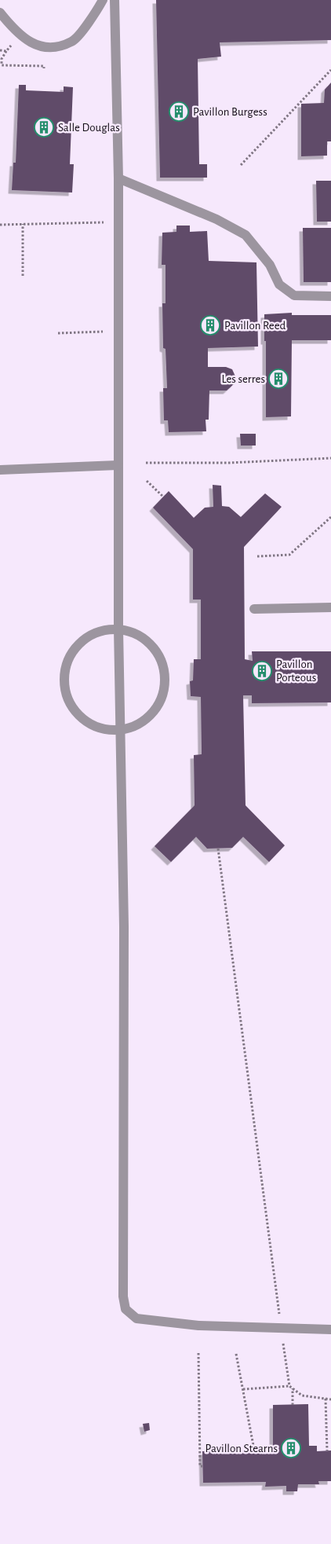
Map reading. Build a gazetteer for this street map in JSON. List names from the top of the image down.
{
  "places": {
    "building": [
      "Pavillon Burgess",
      "Salle Douglas",
      "Pavillon Reed",
      "Les serres",
      "Pavillon Porteous",
      "Pavillon Stearns"
    ]
  }
}
